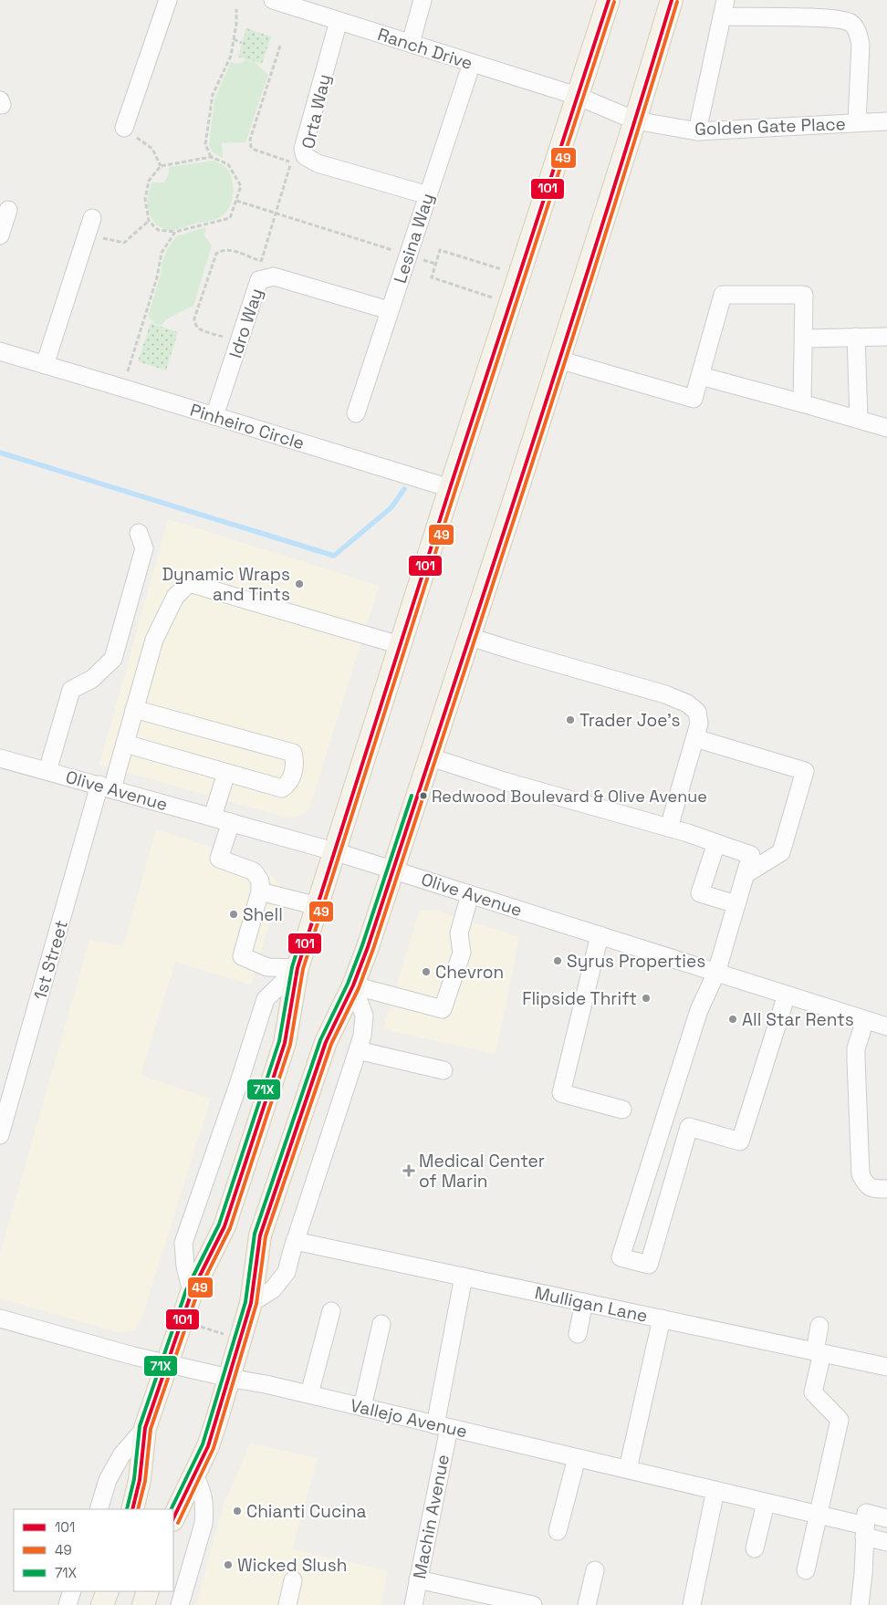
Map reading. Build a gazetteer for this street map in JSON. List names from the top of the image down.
{
  "streets": {
    "street": [
      "Ranch Drive",
      "Orta Way",
      "Golden Gate Place",
      "Lesina Way",
      "Idro Way",
      "Pinheiro Circle",
      "Olive Avenue",
      "1st Street",
      "Mulligan Lane",
      "Vallejo Avenue",
      "Machin Avenue"
    ]
  },
  "crossings": [
    ["Ranch Drive", "Orta Way"],
    ["Ranch Drive", "Golden Gate Place"],
    ["Ranch Drive", "Lesina Way"],
    ["Orta Way", "Lesina Way"],
    ["Lesina Way", "Idro Way"],
    ["Idro Way", "Pinheiro Circle"],
    ["Olive Avenue", "1st Street"],
    ["Mulligan Lane", "Machin Avenue"],
    ["Vallejo Avenue", "Machin Avenue"]
  ],
  "places": {
    "other": [
      "Dynamic Wraps and Tints",
      "Trader Joe's",
      "Redwood Boulevard & Olive Avenue",
      "Shell",
      "Syrus Properties",
      "Chevron",
      "Flipside Thrift",
      "All Star Rents",
      "Chianti Cucina",
      "Wicked Slush"
    ],
    "health": ["Medical Center of Marin"]
  },
  "lines": ["transit line 101", "transit line 49", "transit line 71X"],
  "legend": ["101", "49", "71X"]
}
